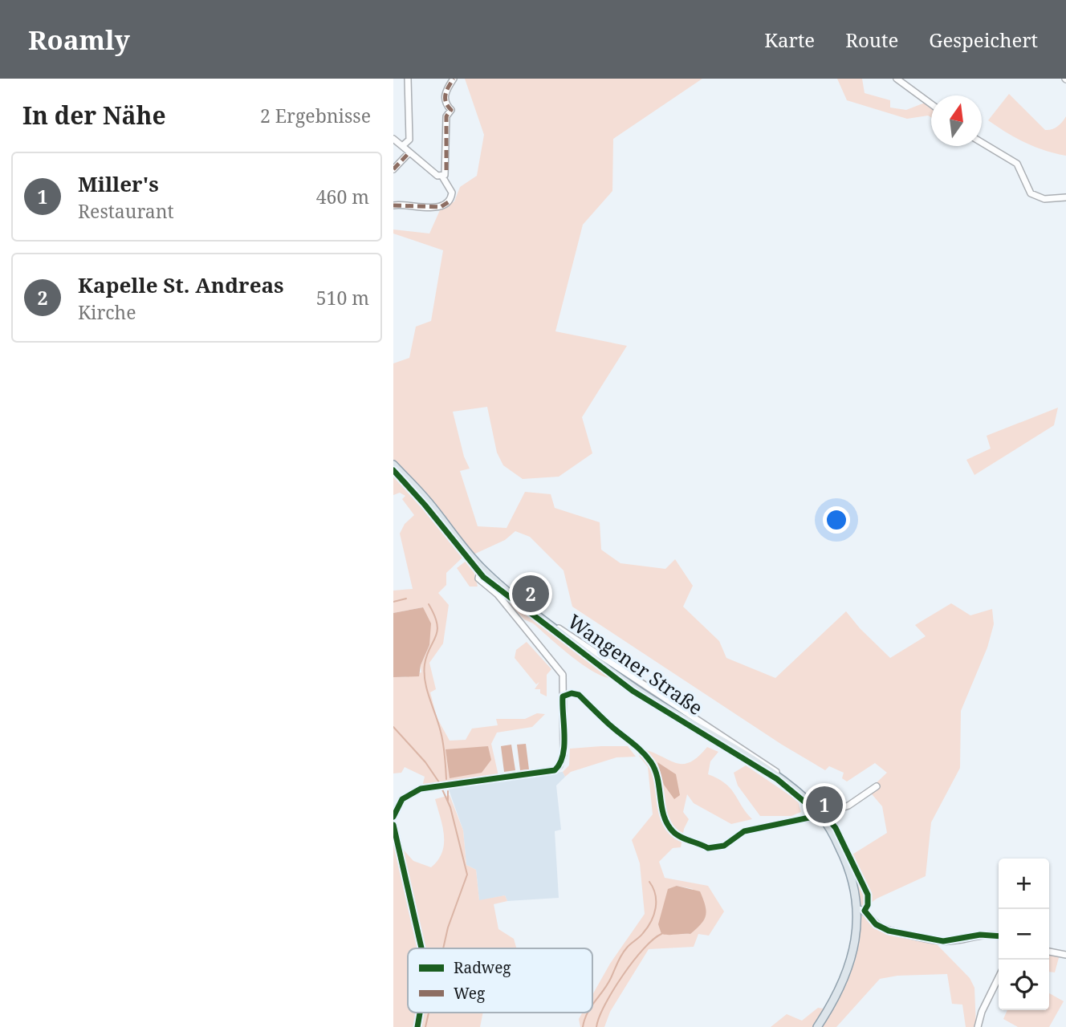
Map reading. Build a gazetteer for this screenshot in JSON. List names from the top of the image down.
{
  "streets": {
    "main road": ["Wangener Straße"]
  },
  "legend": ["Radweg", "Weg"],
  "north": "top",
  "page": {
    "header": "Roamly",
    "nav": ["Karte", "Route", "Gespeichert"],
    "heading": ["In der Nähe", "2 Ergebnisse"],
    "list": [
      {
        "mark": "1",
        "name": "Miller's",
        "note": "Restaurant",
        "value": "460 m"
      },
      {
        "mark": "2",
        "name": "Kapelle St. Andreas",
        "note": "Kirche",
        "value": "510 m"
      }
    ],
    "pins": ["2", "1"],
    "map_buttons": ["+", "−"]
  }
}
